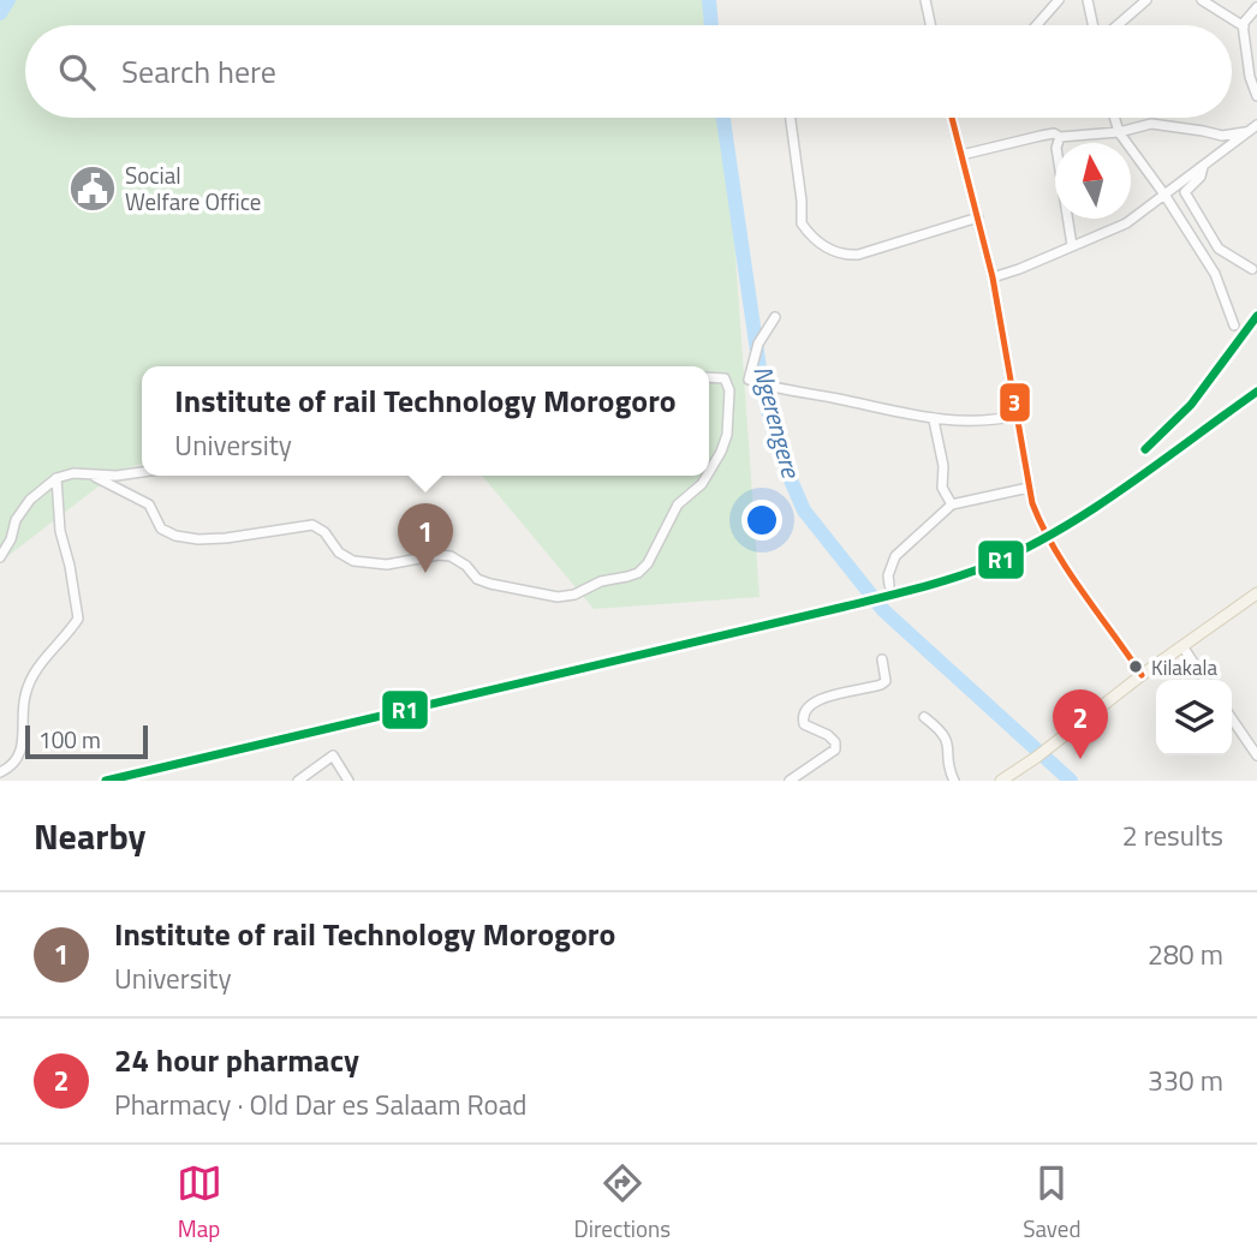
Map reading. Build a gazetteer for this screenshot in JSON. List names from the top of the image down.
{
  "water": ["Ngerengere"],
  "places": {
    "public building": ["Social Welfare Office"],
    "other": ["Kilakala"]
  },
  "lines": ["transit line 3", "transit line R1"],
  "scale_bar": "100 m",
  "north": "top",
  "page": {
    "search": "Search here",
    "popup": ["Institute of rail Technology Morogoro", "University"],
    "pins": ["1", "2"],
    "scale": "100 m",
    "heading": ["Nearby", "2 results"],
    "list": [
      {
        "mark": "1",
        "name": "Institute of rail Technology Morogoro",
        "note": "University",
        "value": "280 m"
      },
      {
        "mark": "2",
        "name": "24 hour pharmacy",
        "note": "Pharmacy · Old Dar es Salaam Road",
        "value": "330 m"
      }
    ],
    "nav": ["Map", "Directions", "Saved"]
  }
}
